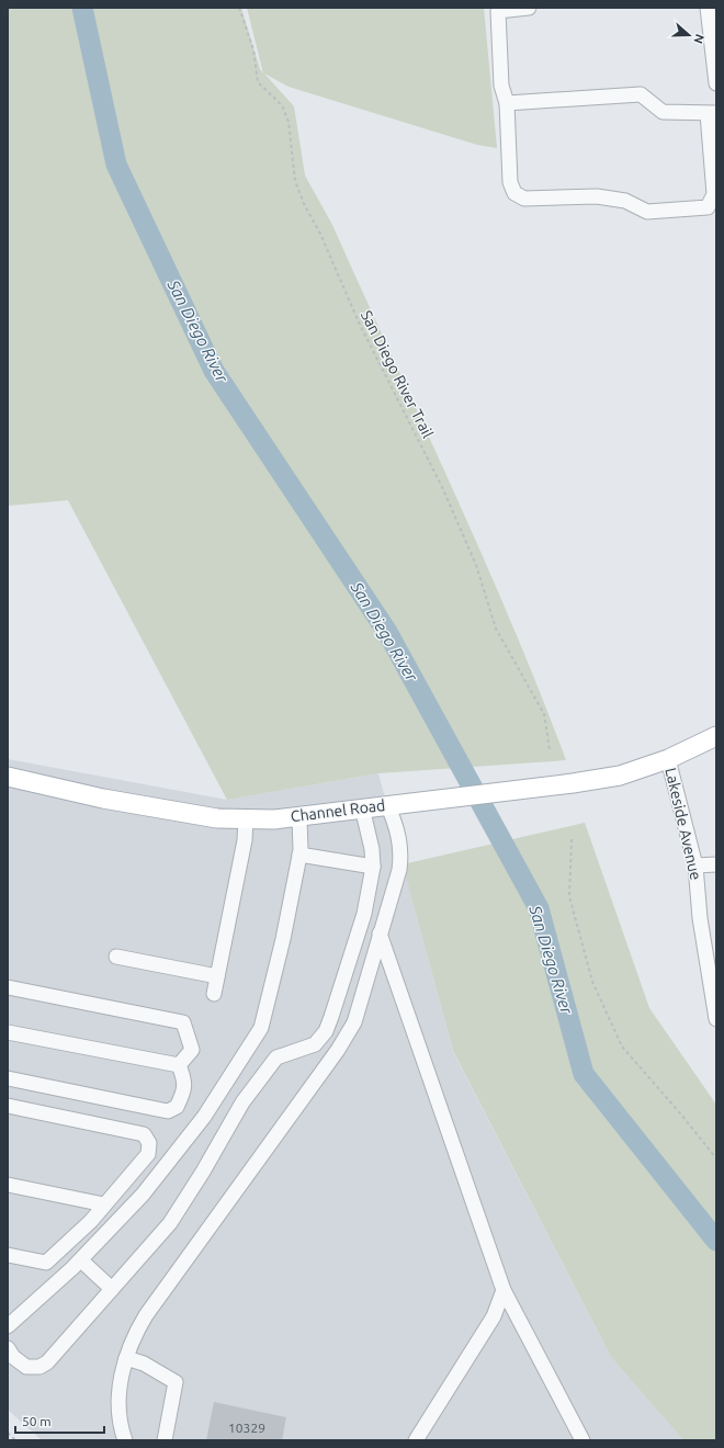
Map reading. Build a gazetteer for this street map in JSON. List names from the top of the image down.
{
  "streets": {
    "main road": ["Channel Road", "Lakeside Avenue"],
    "path": ["San Diego River Trail"]
  },
  "crossings": [
    ["Channel Road", "Lakeside Avenue"]
  ],
  "water": ["San Diego River"],
  "house_numbers": ["10329"],
  "scale_bar": "50 m",
  "north": "right"
}
